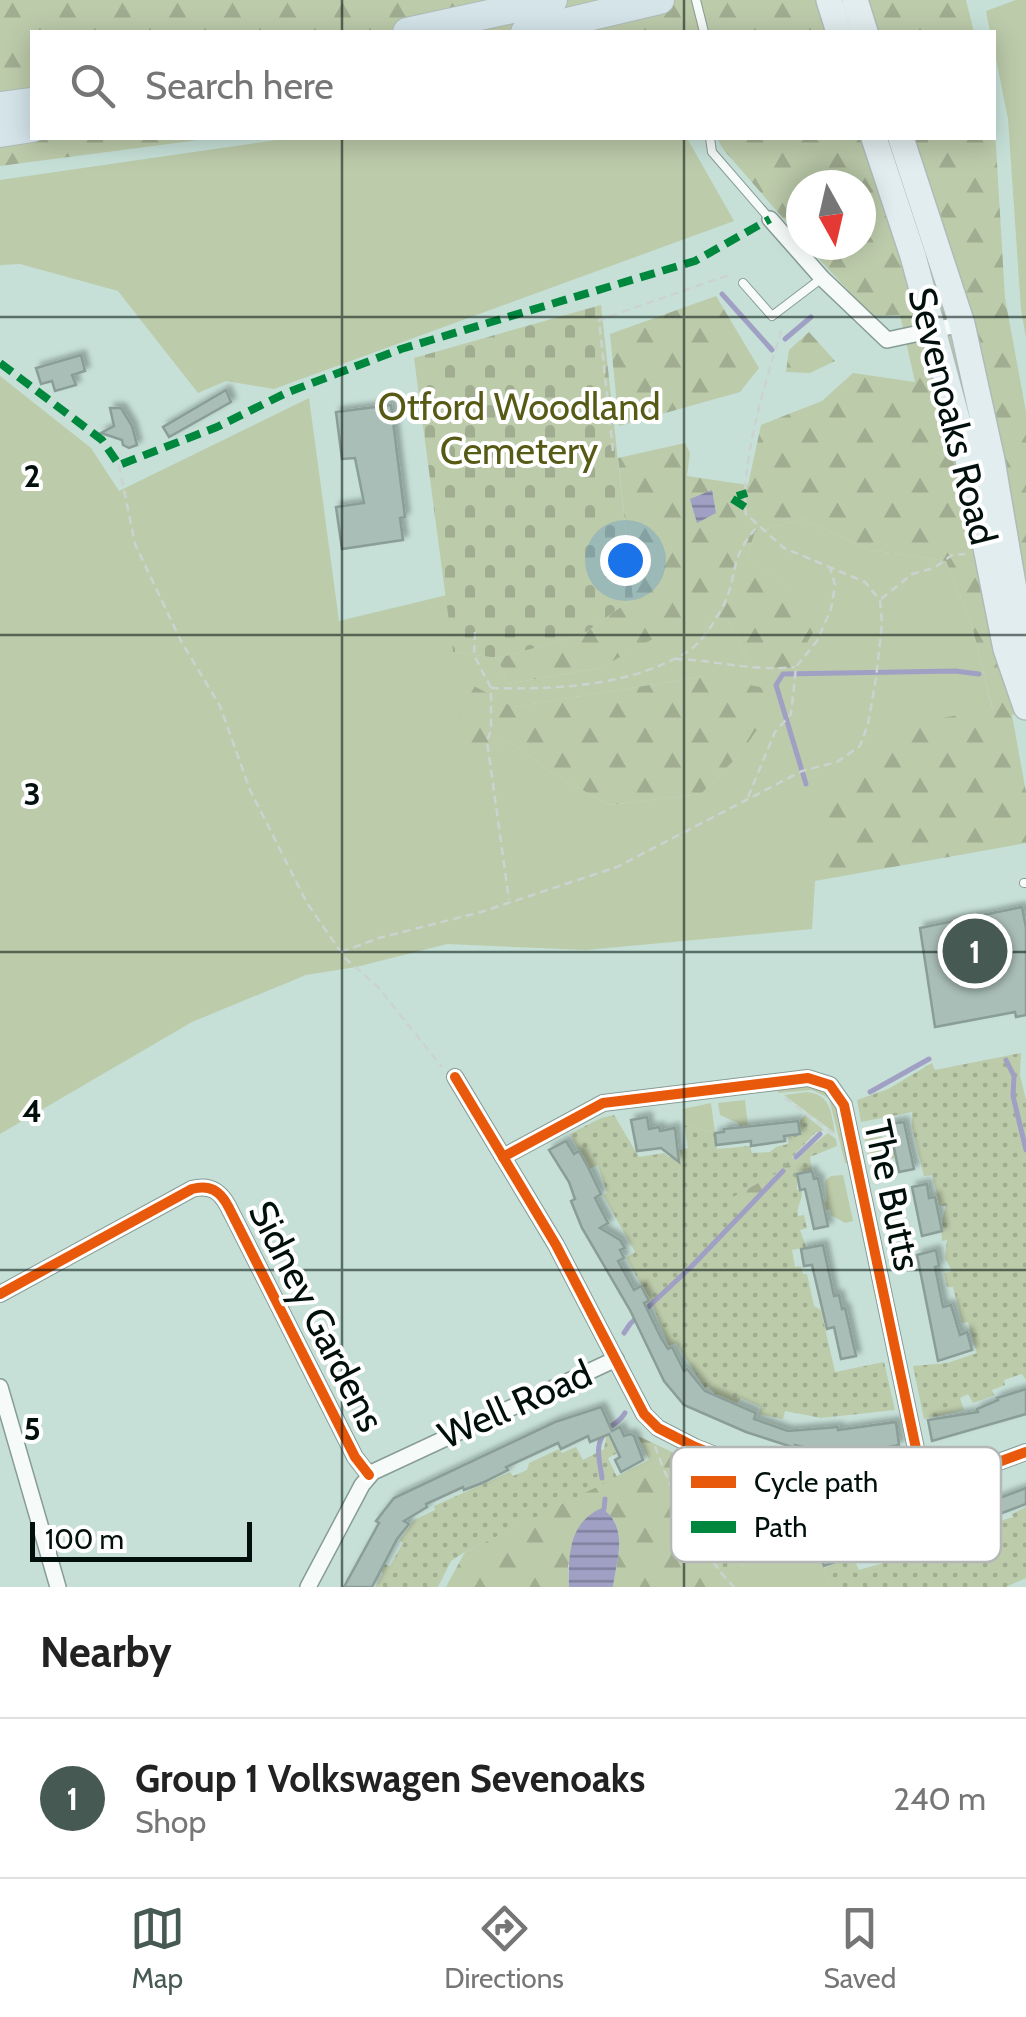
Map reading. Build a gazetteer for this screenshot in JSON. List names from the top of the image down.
{
  "streets": {
    "main road": ["Sevenoaks Road"],
    "street": ["The Butts", "Sidney Gardens", "Well Road"]
  },
  "crossings": [
    ["Sidney Gardens", "Well Road"]
  ],
  "parks": ["Otford Woodland Cemetery"],
  "legend": ["Cycle path", "Path"],
  "scale_bar": "100 m",
  "north": "bottom",
  "page": {
    "search": "Search here",
    "pins": "1",
    "scale": "100 m",
    "heading": "Nearby",
    "list": [
      {
        "mark": "1",
        "name": "Group 1 Volkswagen Sevenoaks",
        "note": "Shop",
        "value": "240 m"
      }
    ],
    "nav": ["Map", "Directions", "Saved"]
  },
  "grid": {
    "rows": [
      "2",
      "3",
      "4",
      "5"
    ]
  }
}
